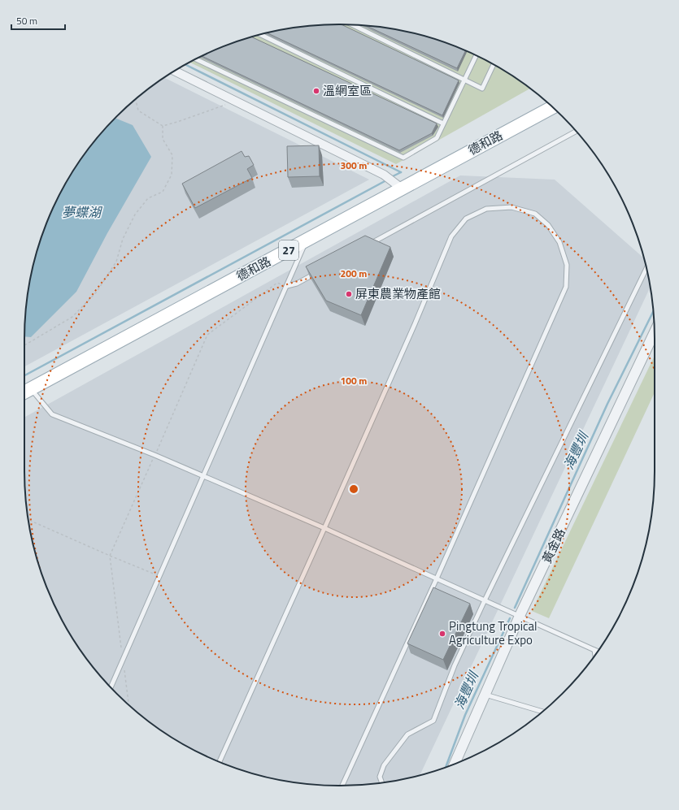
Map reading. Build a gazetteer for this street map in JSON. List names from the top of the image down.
{
  "streets": {
    "main road": ["德和路", "27"],
    "street": ["黃金路"]
  },
  "water": ["夢蝶湖", "海豐圳"],
  "places": ["溫網室區", "屏東農業物產館", "Pingtung Tropical Agriculture Expo"],
  "scale_bar": "50 m",
  "rings": ["300 m", "200 m", "100 m"]
}
